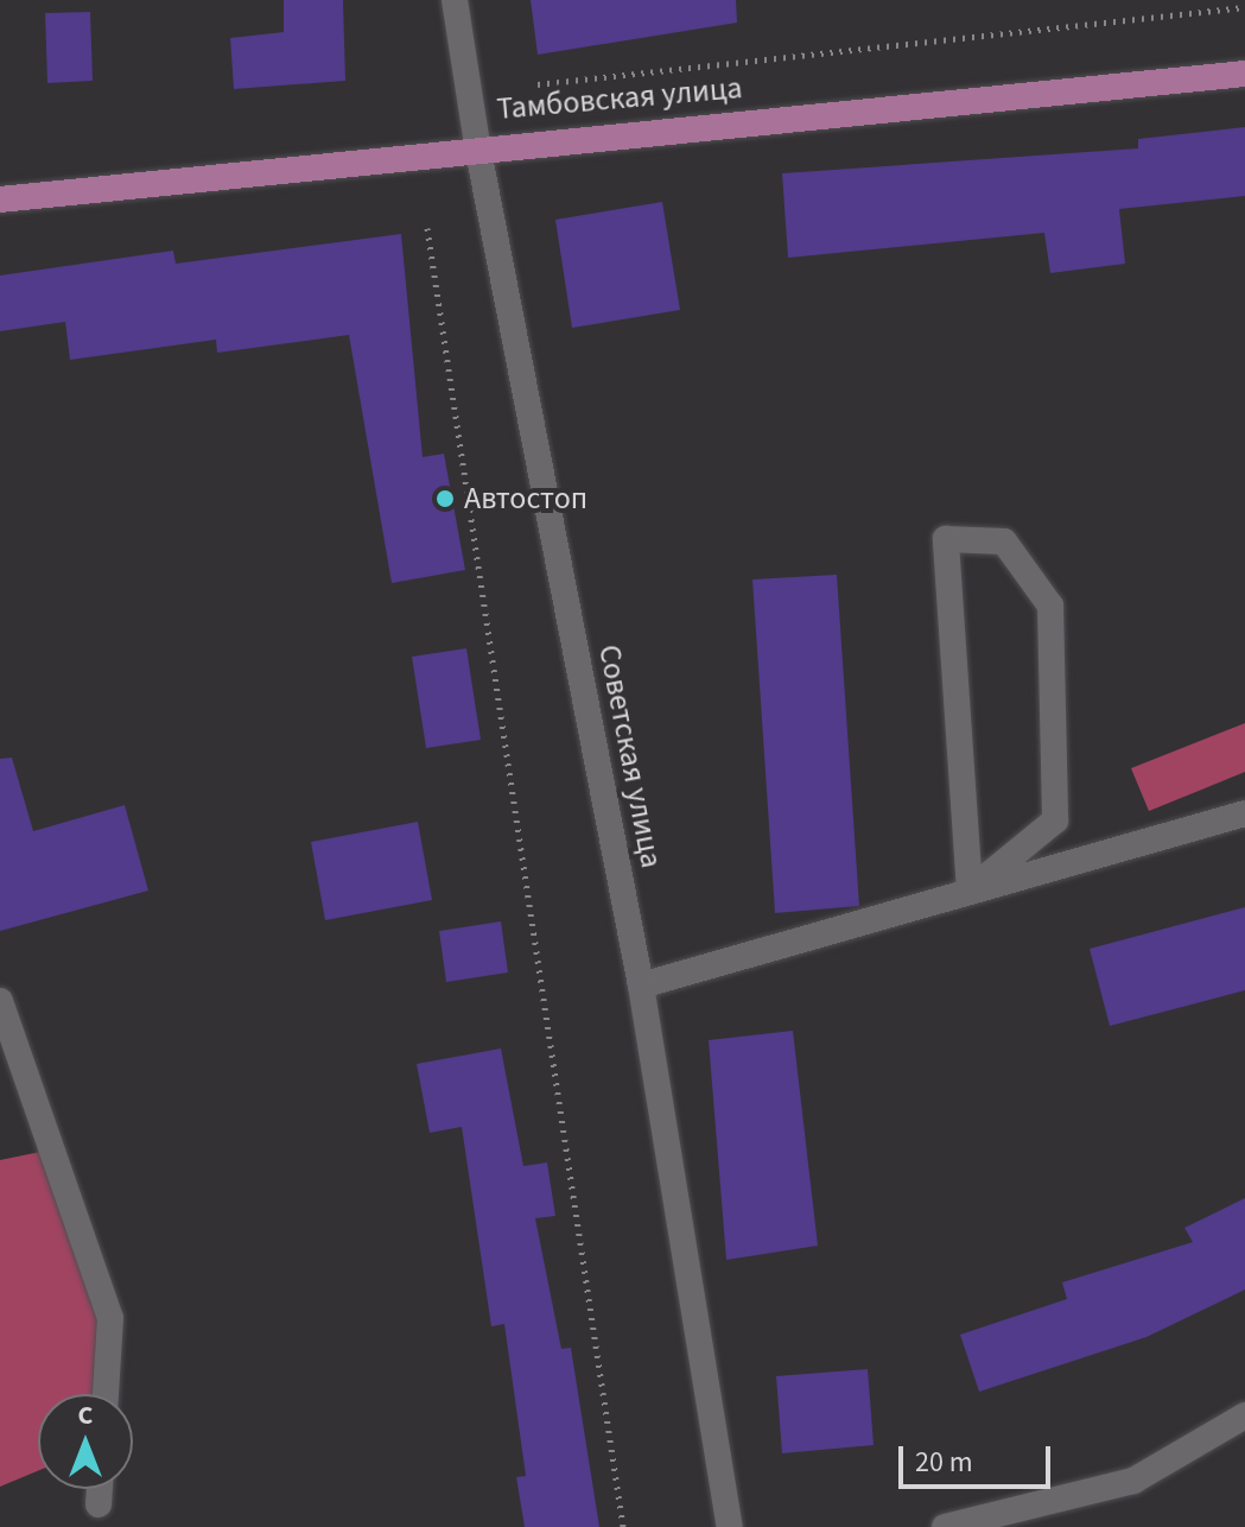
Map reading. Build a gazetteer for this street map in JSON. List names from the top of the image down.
{
  "streets": {
    "main road": ["Тамбовская улица"],
    "street": ["Советская улица"]
  },
  "crossings": [
    ["Тамбовская улица", "Советская улица"]
  ],
  "places": ["Автостоп"],
  "scale_bar": "20 m",
  "north": "top"
}
